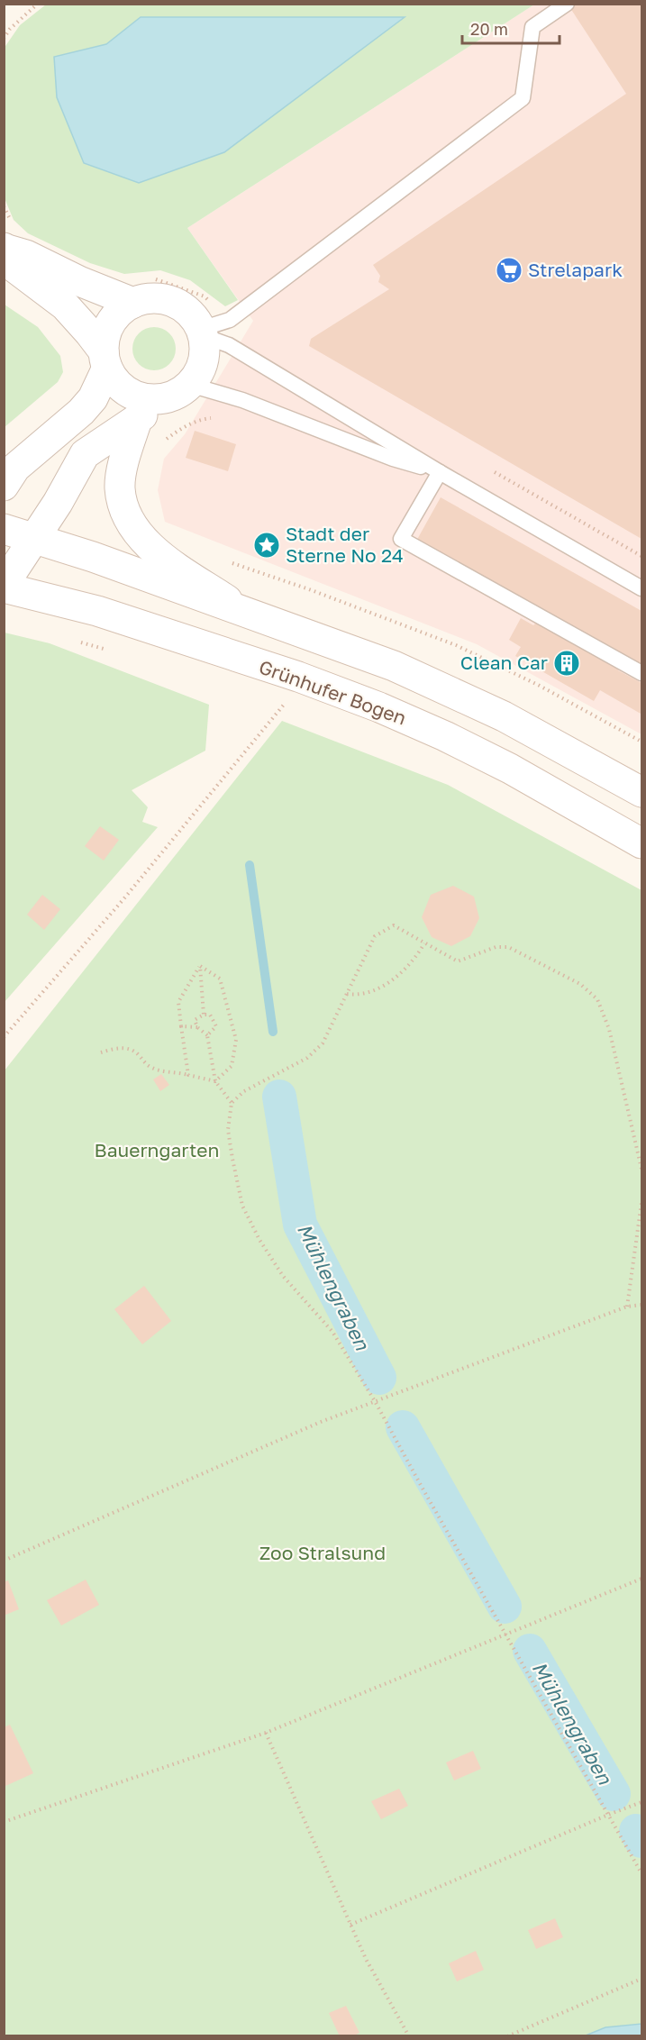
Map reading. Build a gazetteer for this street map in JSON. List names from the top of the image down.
{
  "streets": {
    "main road": ["Grünhufer Bogen"]
  },
  "water": ["Mühlengraben"],
  "parks": ["Bauerngarten", "Zoo Stralsund"],
  "places": {
    "supermarket": ["Strelapark"],
    "place": ["Stadt der Sterne No 24"],
    "building": ["Clean Car"]
  },
  "scale_bar": "20 m"
}
